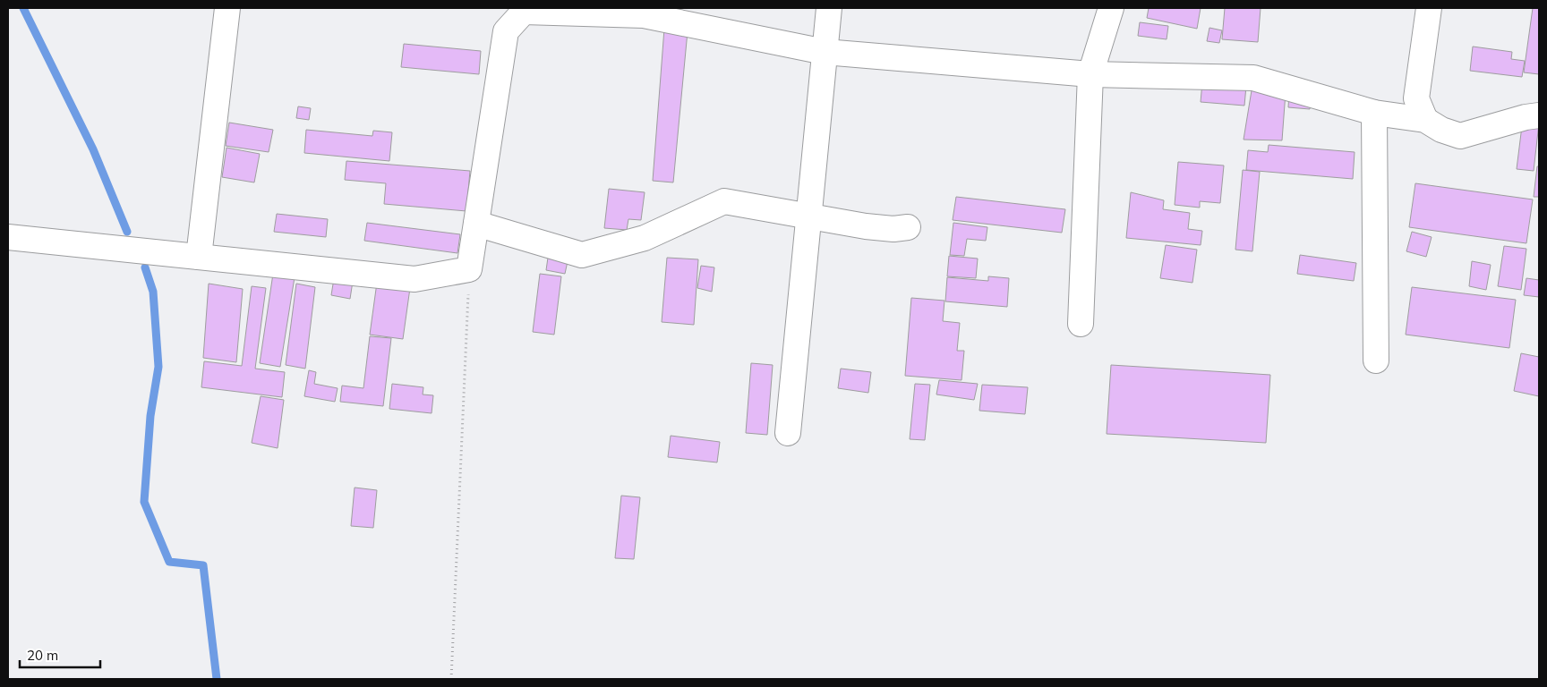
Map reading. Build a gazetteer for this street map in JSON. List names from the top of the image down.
{
  "scale_bar": "20 m"
}
